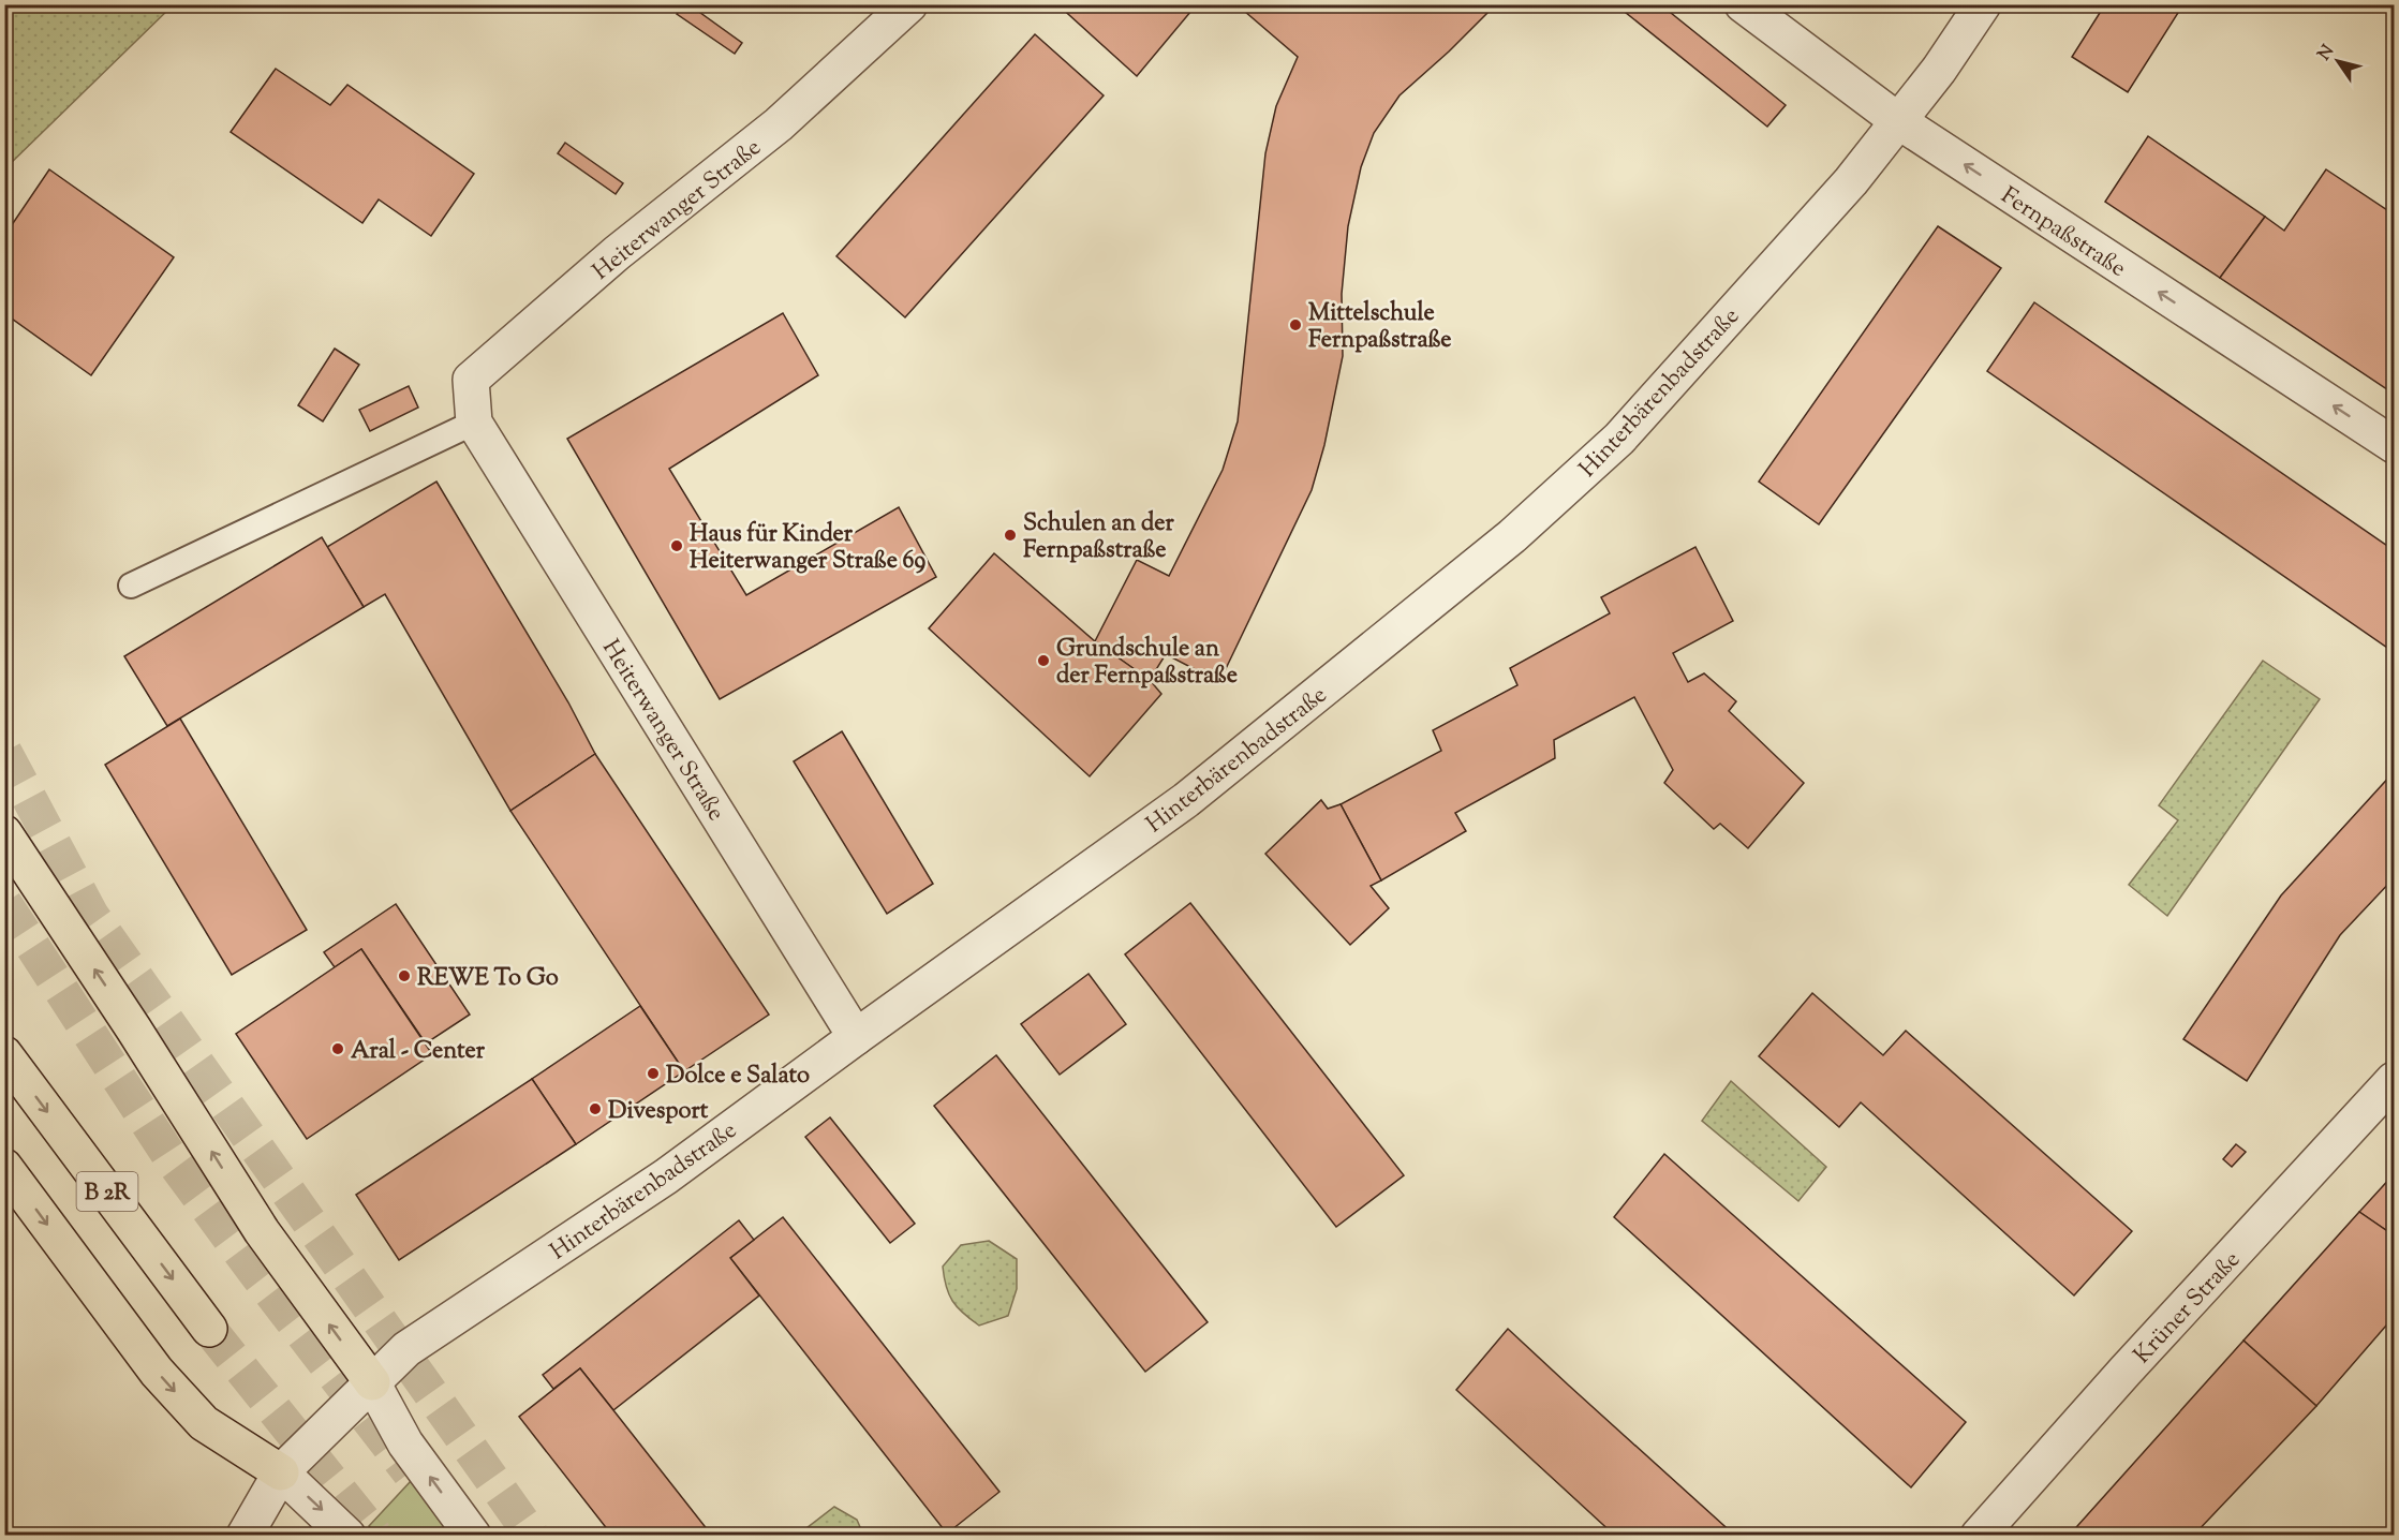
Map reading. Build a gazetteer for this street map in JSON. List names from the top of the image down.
{
  "streets": {
    "highway": ["B 2R"],
    "street": [
      "Heiterwanger Straße",
      "Fernpaßstraße",
      "Hinterbärenbadstraße",
      "Krüner Straße"
    ]
  },
  "crossings": [
    ["Heiterwanger Straße", "Hinterbärenbadstraße"],
    ["Fernpaßstraße", "Hinterbärenbadstraße"]
  ],
  "one_way": ["Fernpaßstraße"],
  "places": [
    "Mittelschule Fernpaßstraße",
    "Schulen an der Fernpaßstraße",
    "Haus für Kinder Heiterwanger Straße 69",
    "Grundschule an der Fernpaßstraße",
    "REWE To Go",
    "Aral - Center",
    "Dolce e Salato",
    "Divesport"
  ],
  "north": "top left"
}
